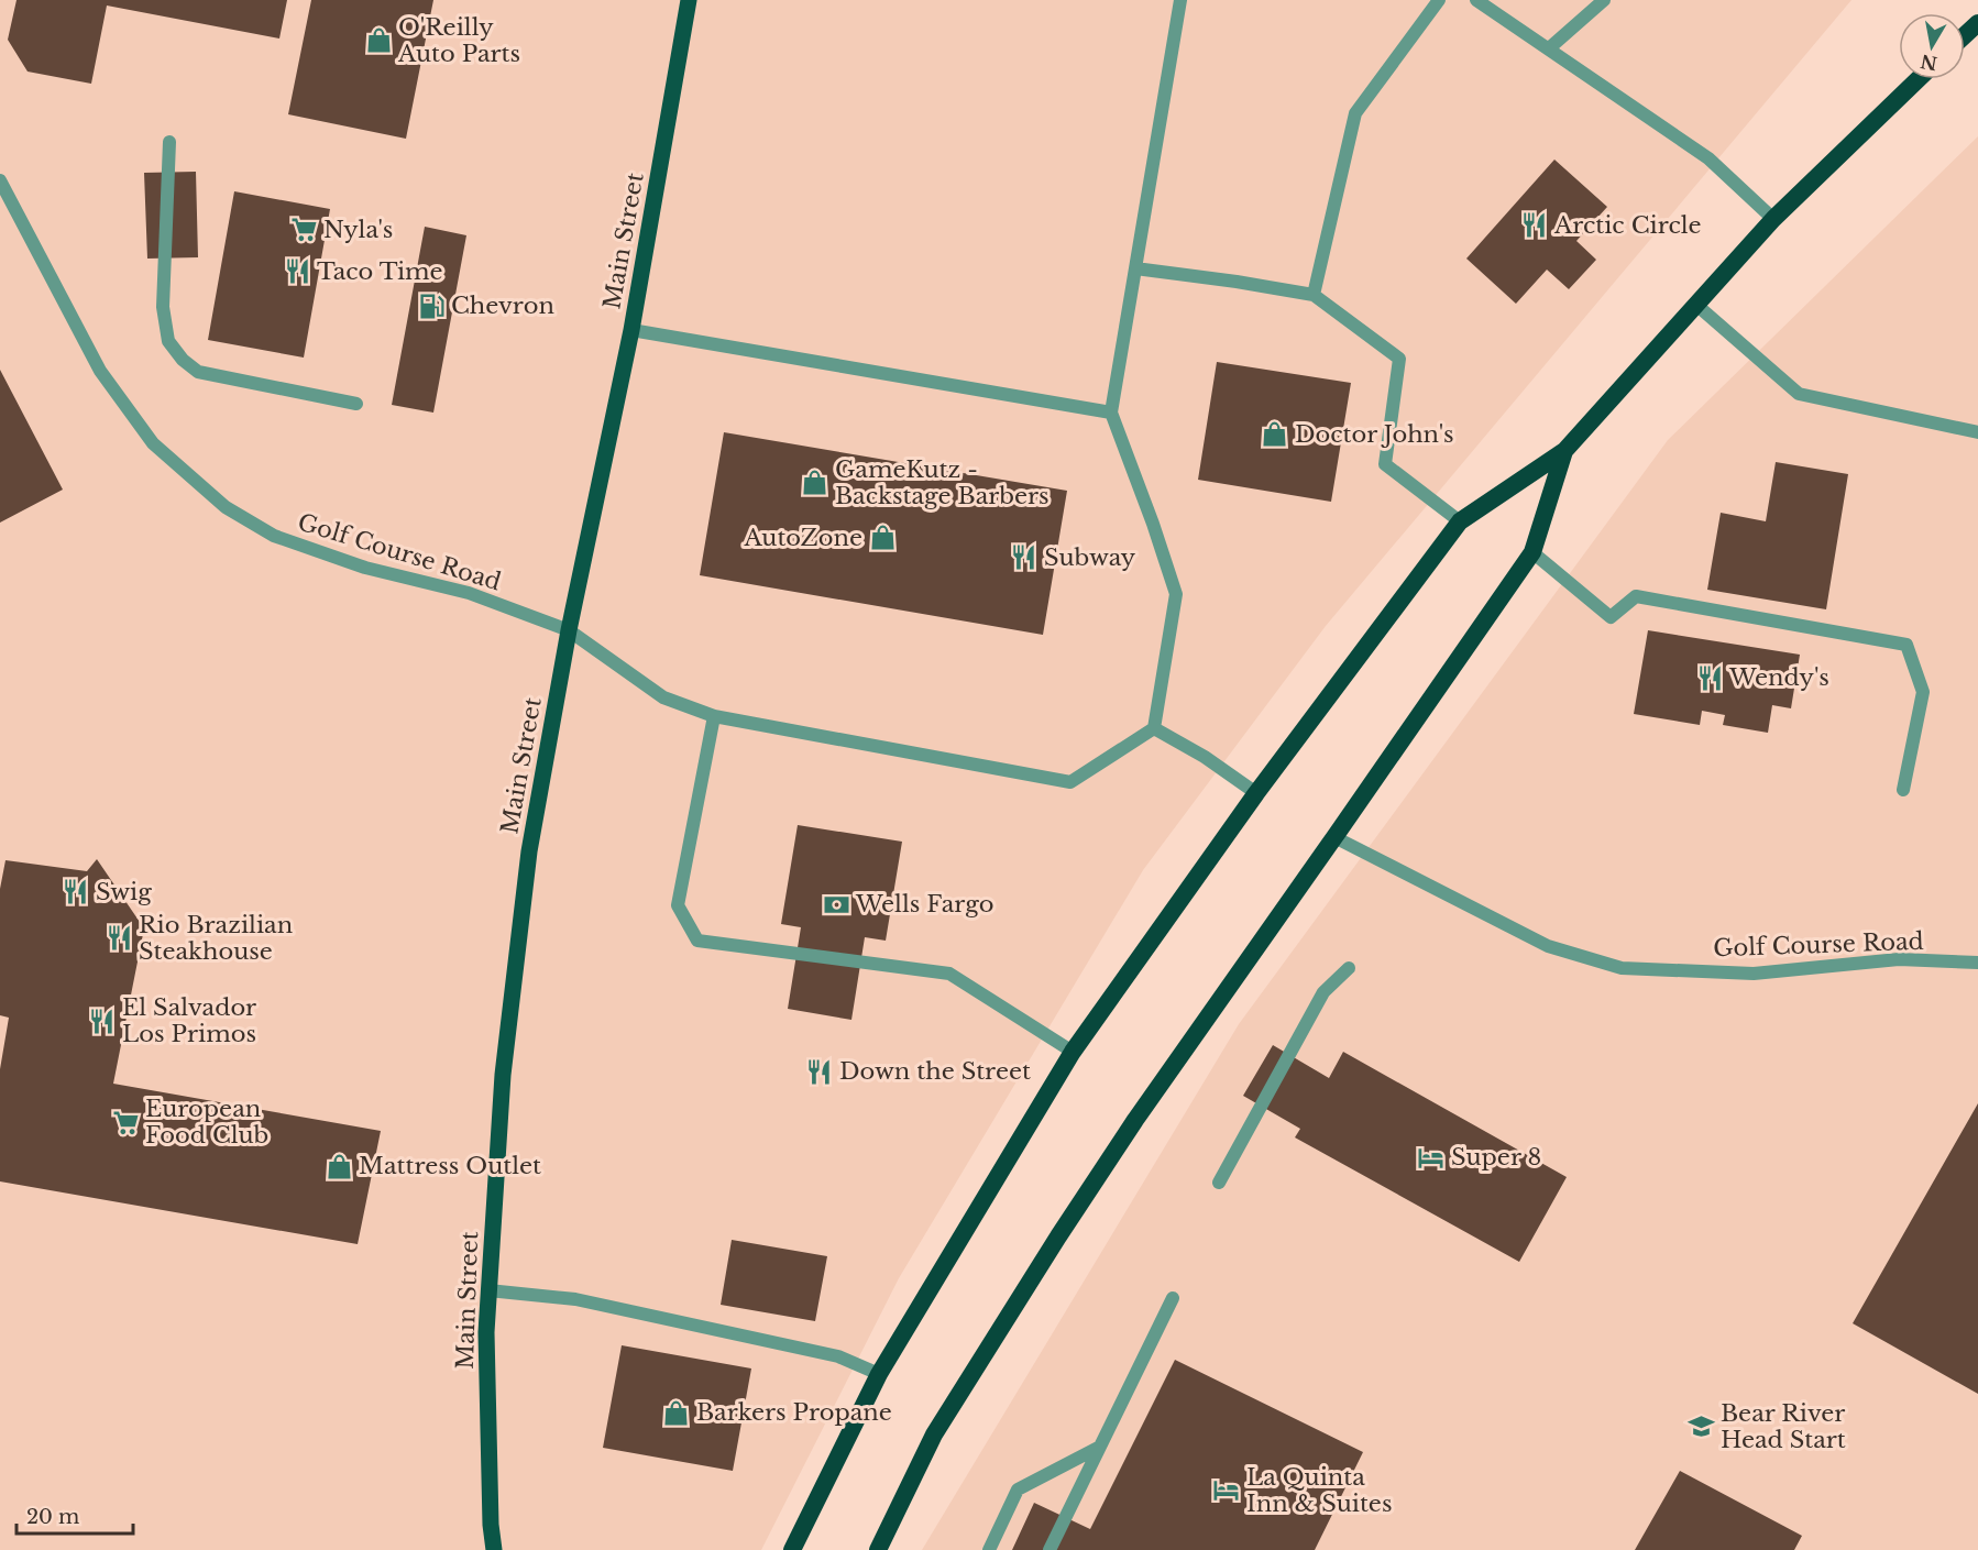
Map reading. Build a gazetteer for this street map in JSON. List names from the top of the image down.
{
  "streets": {
    "main road": ["Main Street"],
    "street": ["Golf Course Road"]
  },
  "crossings": [
    ["Main Street", "Golf Course Road"]
  ],
  "places": {
    "shop": [
      "O'Reilly Auto Parts",
      "Doctor John's",
      "GameKutz - Backstage Barbers",
      "AutoZone",
      "Mattress Outlet",
      "Barkers Propane"
    ],
    "restaurant": [
      "Arctic Circle",
      "Taco Time",
      "Subway",
      "Wendy's",
      "Swig",
      "Rio Brazilian Steakhouse",
      "El Salvador Los Primos",
      "Down the Street"
    ],
    "supermarket": ["Nyla's", "European Food Club"],
    "fuel station": ["Chevron"],
    "bank": ["Wells Fargo"],
    "hotel": ["Super 8", "La Quinta Inn & Suites"],
    "school or university": ["Bear River Head Start"]
  },
  "scale_bar": "20 m",
  "north": "bottom"
}
